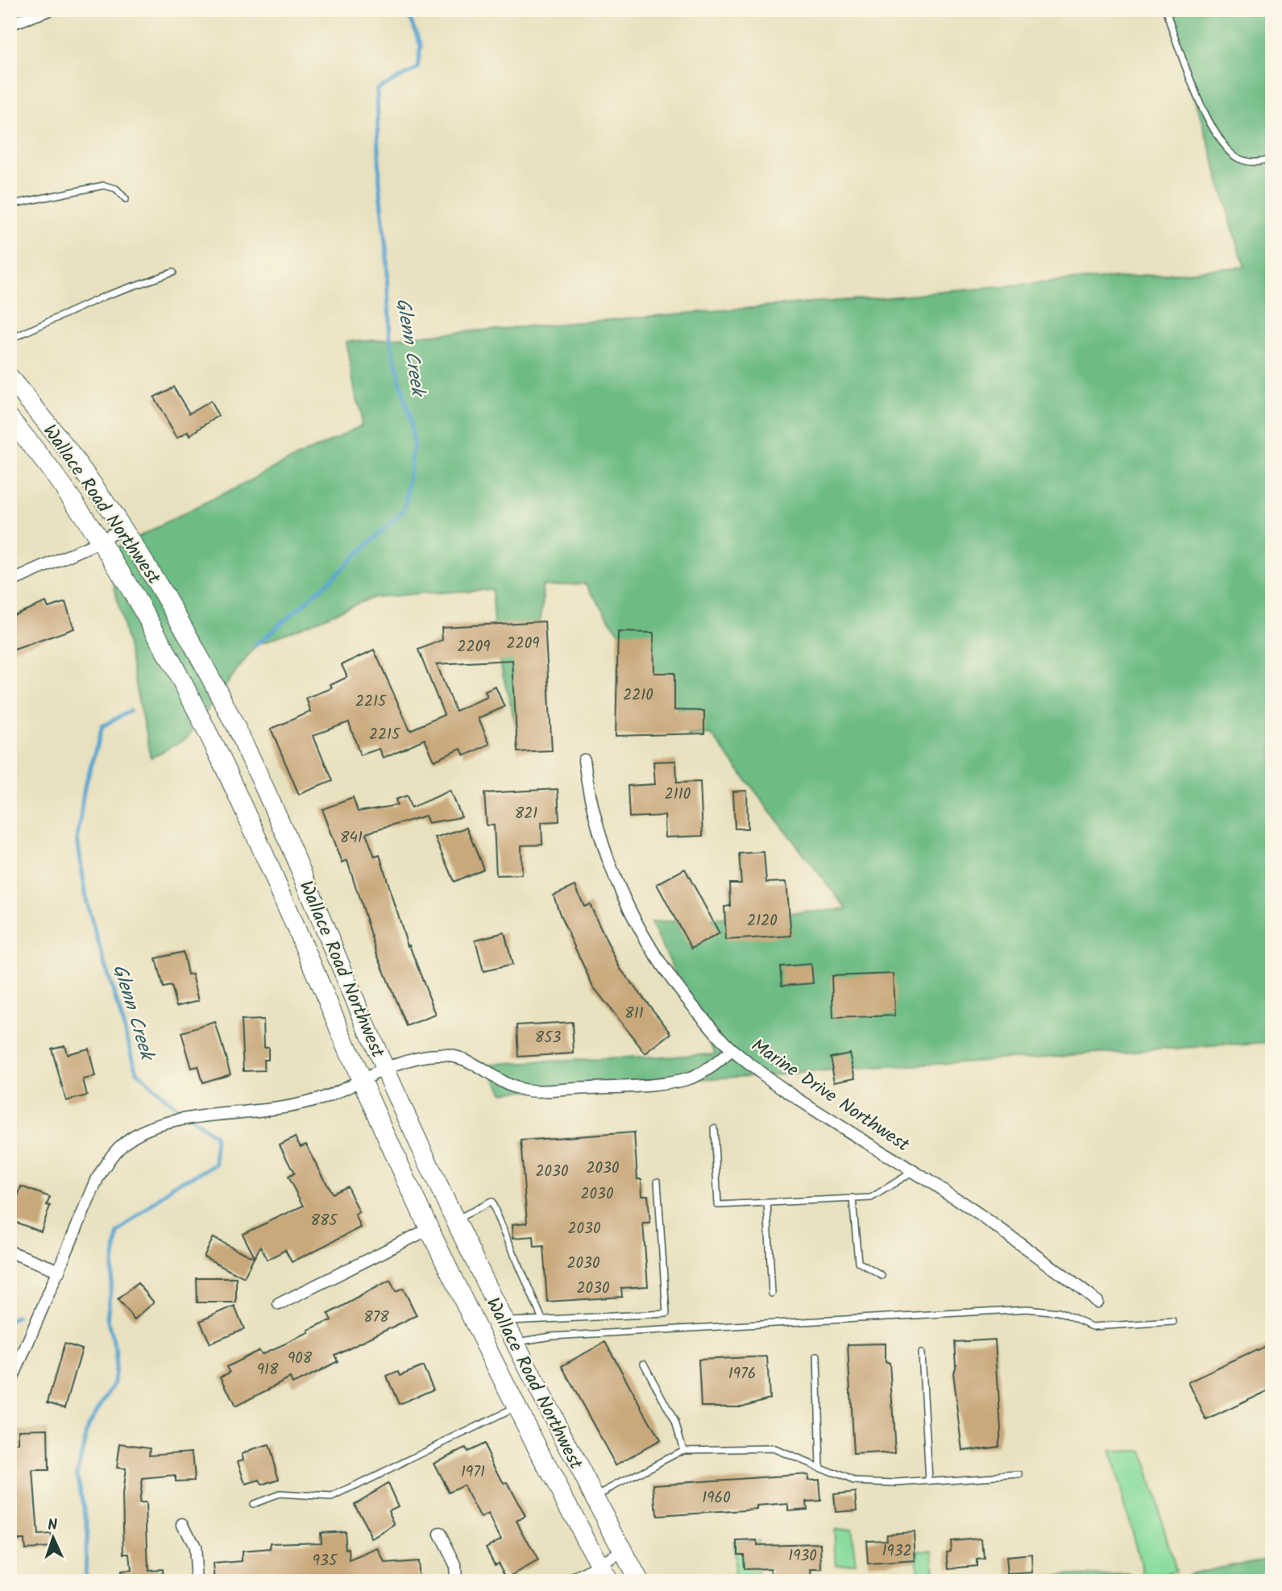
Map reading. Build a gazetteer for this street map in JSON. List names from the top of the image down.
{
  "streets": {
    "main road": ["Wallace Road Northwest"],
    "street": ["Marine Drive Northwest"]
  },
  "water": ["Glenn Creek"],
  "house_numbers": [
    "2209",
    "2209",
    "2210",
    "2215",
    "2215",
    "2110",
    "821",
    "841",
    "2120",
    "811",
    "853",
    "2030",
    "2030",
    "2030",
    "885",
    "2030",
    "2030",
    "2030",
    "878",
    "908",
    "918",
    "1976",
    "1971",
    "1960",
    "1932",
    "1930",
    "935"
  ],
  "north": "top"
}
